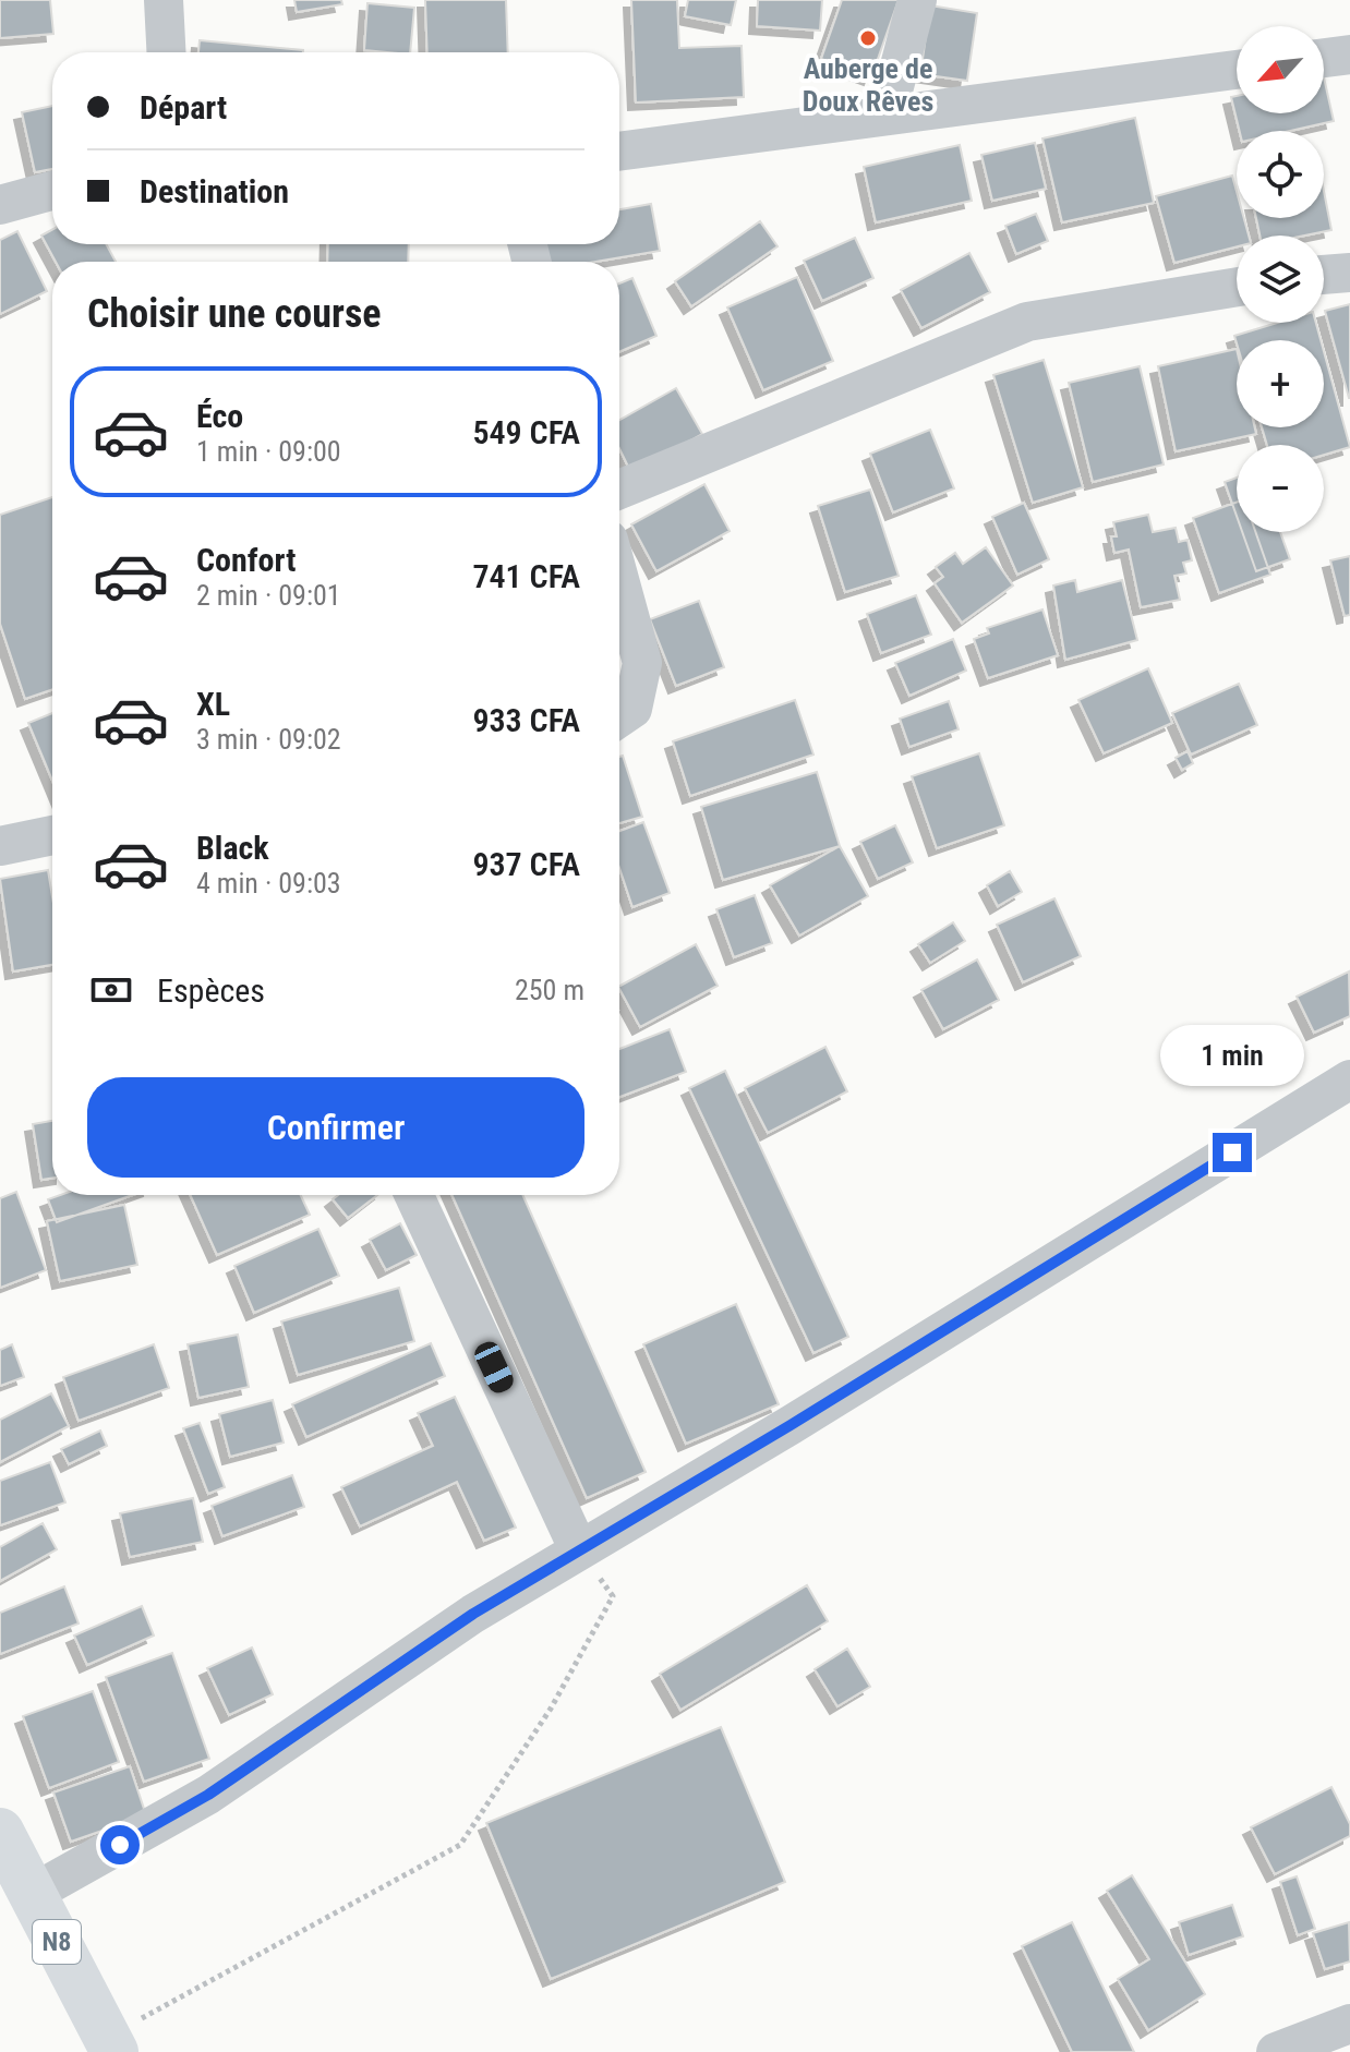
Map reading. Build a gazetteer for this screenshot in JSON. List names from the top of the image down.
{
  "streets": {
    "highway": ["N8"]
  },
  "places": ["Auberge de Doux Rêves"],
  "north": "bottom left",
  "page": {
    "map_buttons": ["+", "−"],
    "banner": ["Départ", "Destination"],
    "heading": "Choisir une course",
    "list": [
      {
        "name": "Éco",
        "note": "1 min · 09:00",
        "value": "549 CFA"
      },
      {
        "name": "Confort",
        "note": "2 min · 09:01",
        "value": "741 CFA"
      },
      {
        "name": "XL",
        "note": "3 min · 09:02",
        "value": "933 CFA"
      },
      {
        "name": "Black",
        "note": "4 min · 09:03",
        "value": "937 CFA"
      }
    ],
    "pay": ["Espèces", "250 m"],
    "bubble": "1 min",
    "buttons": "Confirmer"
  }
}
